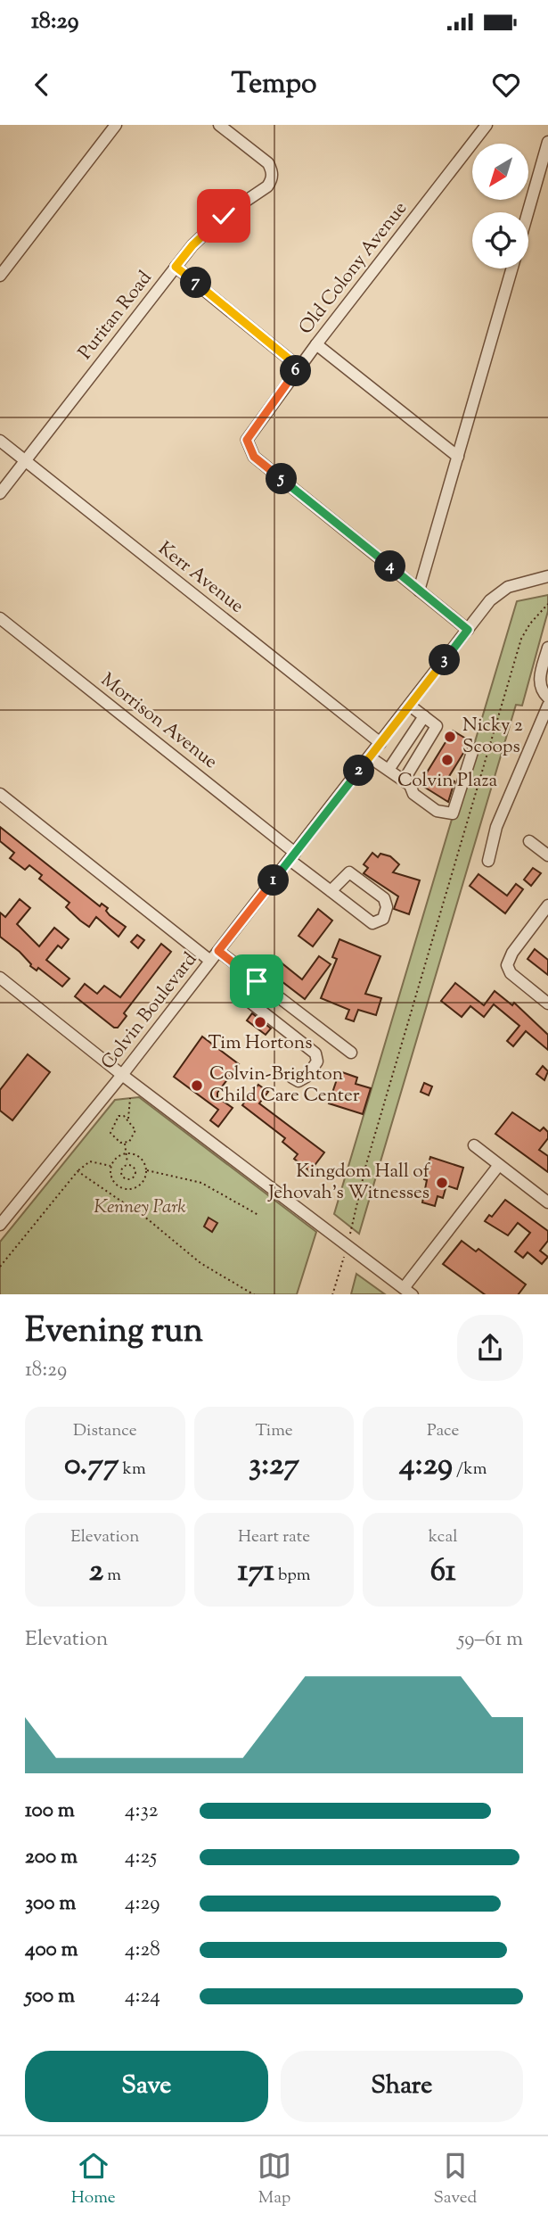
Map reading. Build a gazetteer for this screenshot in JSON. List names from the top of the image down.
{
  "streets": {
    "street": [
      "Old Colony Avenue",
      "Puritan Road",
      "Kerr Avenue",
      "Morrison Avenue",
      "Colvin Boulevard"
    ]
  },
  "crossings": [
    ["Old Colony Avenue", "Colvin Boulevard"],
    ["Puritan Road", "Kerr Avenue"],
    ["Kerr Avenue", "Colvin Boulevard"],
    ["Morrison Avenue", "Colvin Boulevard"]
  ],
  "parks": ["Kenney Park"],
  "places": [
    "Nicky 2 Scoops",
    "Colvin Plaza",
    "Tim Hortons",
    "Colvin-Brighton Child Care Center",
    "Kingdom Hall of Jehovah’s Witnesses"
  ],
  "north": "bottom left",
  "page": {
    "status": "18:29",
    "header": "Tempo",
    "pins": [
      "7",
      "6",
      "5",
      "4",
      "3",
      "2",
      "1"
    ],
    "heading": ["Evening run", "18:29"],
    "stats": [
      ["Distance", "0.77 km"],
      ["Time", "3:27"],
      ["Pace", "4:29 /km"],
      ["Elevation", "2 m"],
      ["Heart rate", "171 bpm"],
      ["kcal", "61"]
    ],
    "chart": ["Elevation", "59–61 m"],
    "list": [
      {
        "name": "100 m",
        "note": "4:32"
      },
      {
        "name": "200 m",
        "note": "4:25"
      },
      {
        "name": "300 m",
        "note": "4:29"
      },
      {
        "name": "400 m",
        "note": "4:28"
      },
      {
        "name": "500 m",
        "note": "4:24"
      }
    ],
    "buttons": ["Save", "Share"],
    "tabs": ["Home", "Map", "Saved"]
  }
}
